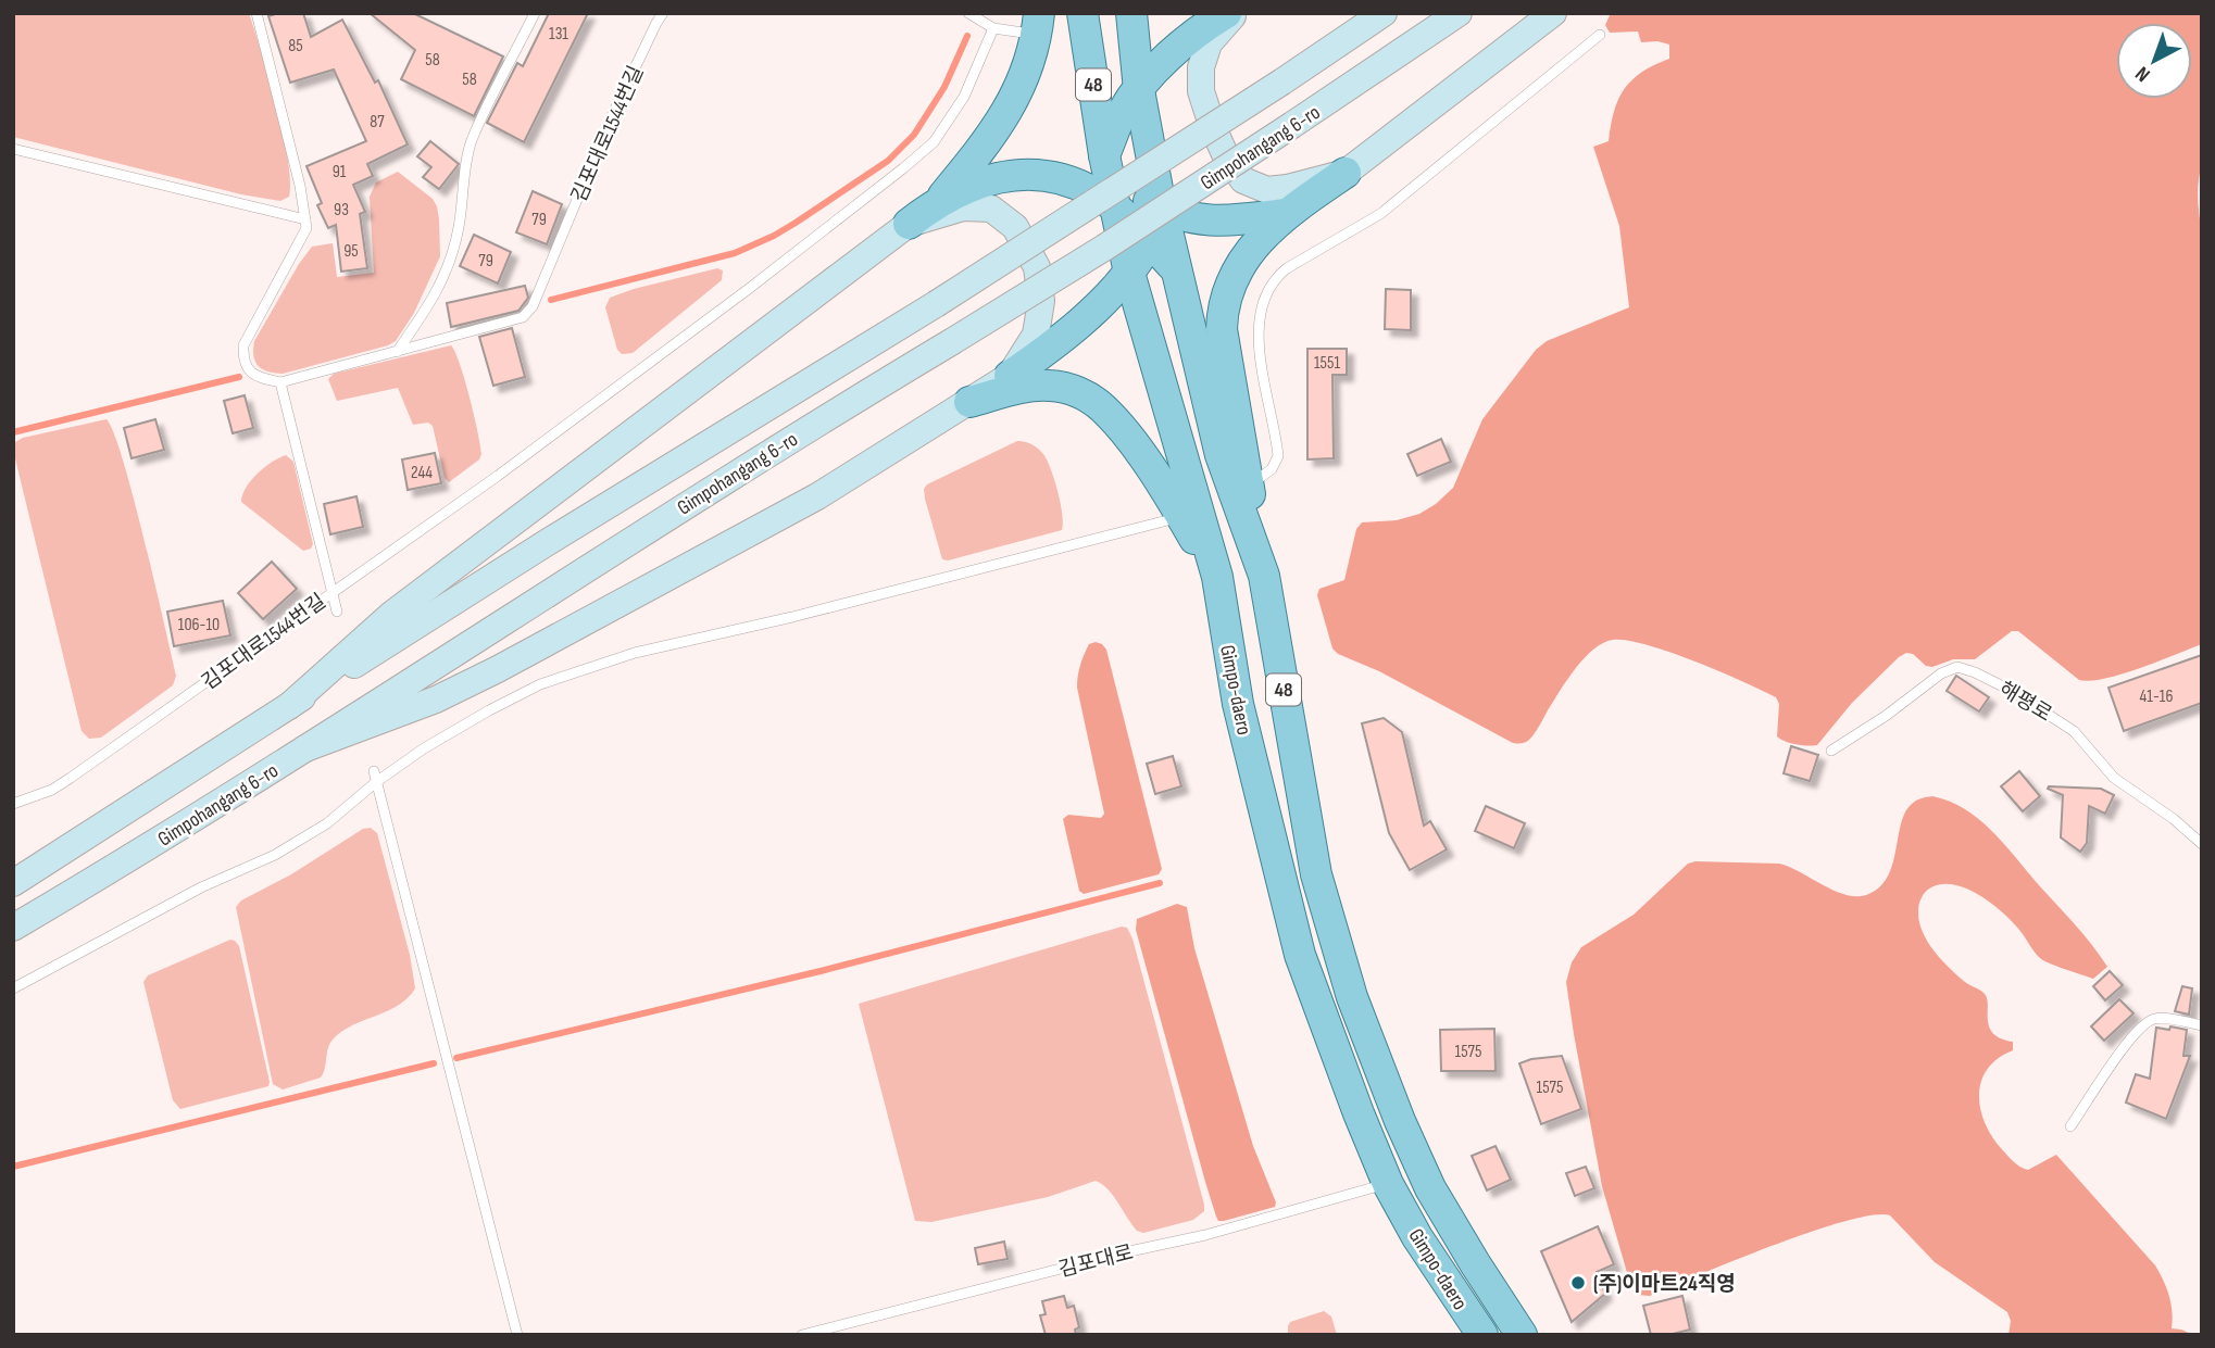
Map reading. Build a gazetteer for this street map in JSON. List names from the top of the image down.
{
  "streets": {
    "main road": ["48", "Gimpo-daero"],
    "street": ["Gimpohangang 6-ro"],
    "lane": ["김포대로1544번길", "해평로", "김포대로"]
  },
  "crossings": [
    ["Gimpo-daero", "김포대로"]
  ],
  "places": ["(주)이마트24직영"],
  "house_numbers": [
    "131",
    "85",
    "58",
    "58",
    "87",
    "91",
    "93",
    "79",
    "95",
    "79",
    "1551",
    "244",
    "106-10",
    "41-16",
    "1575",
    "1575"
  ],
  "north": "bottom left"
}
